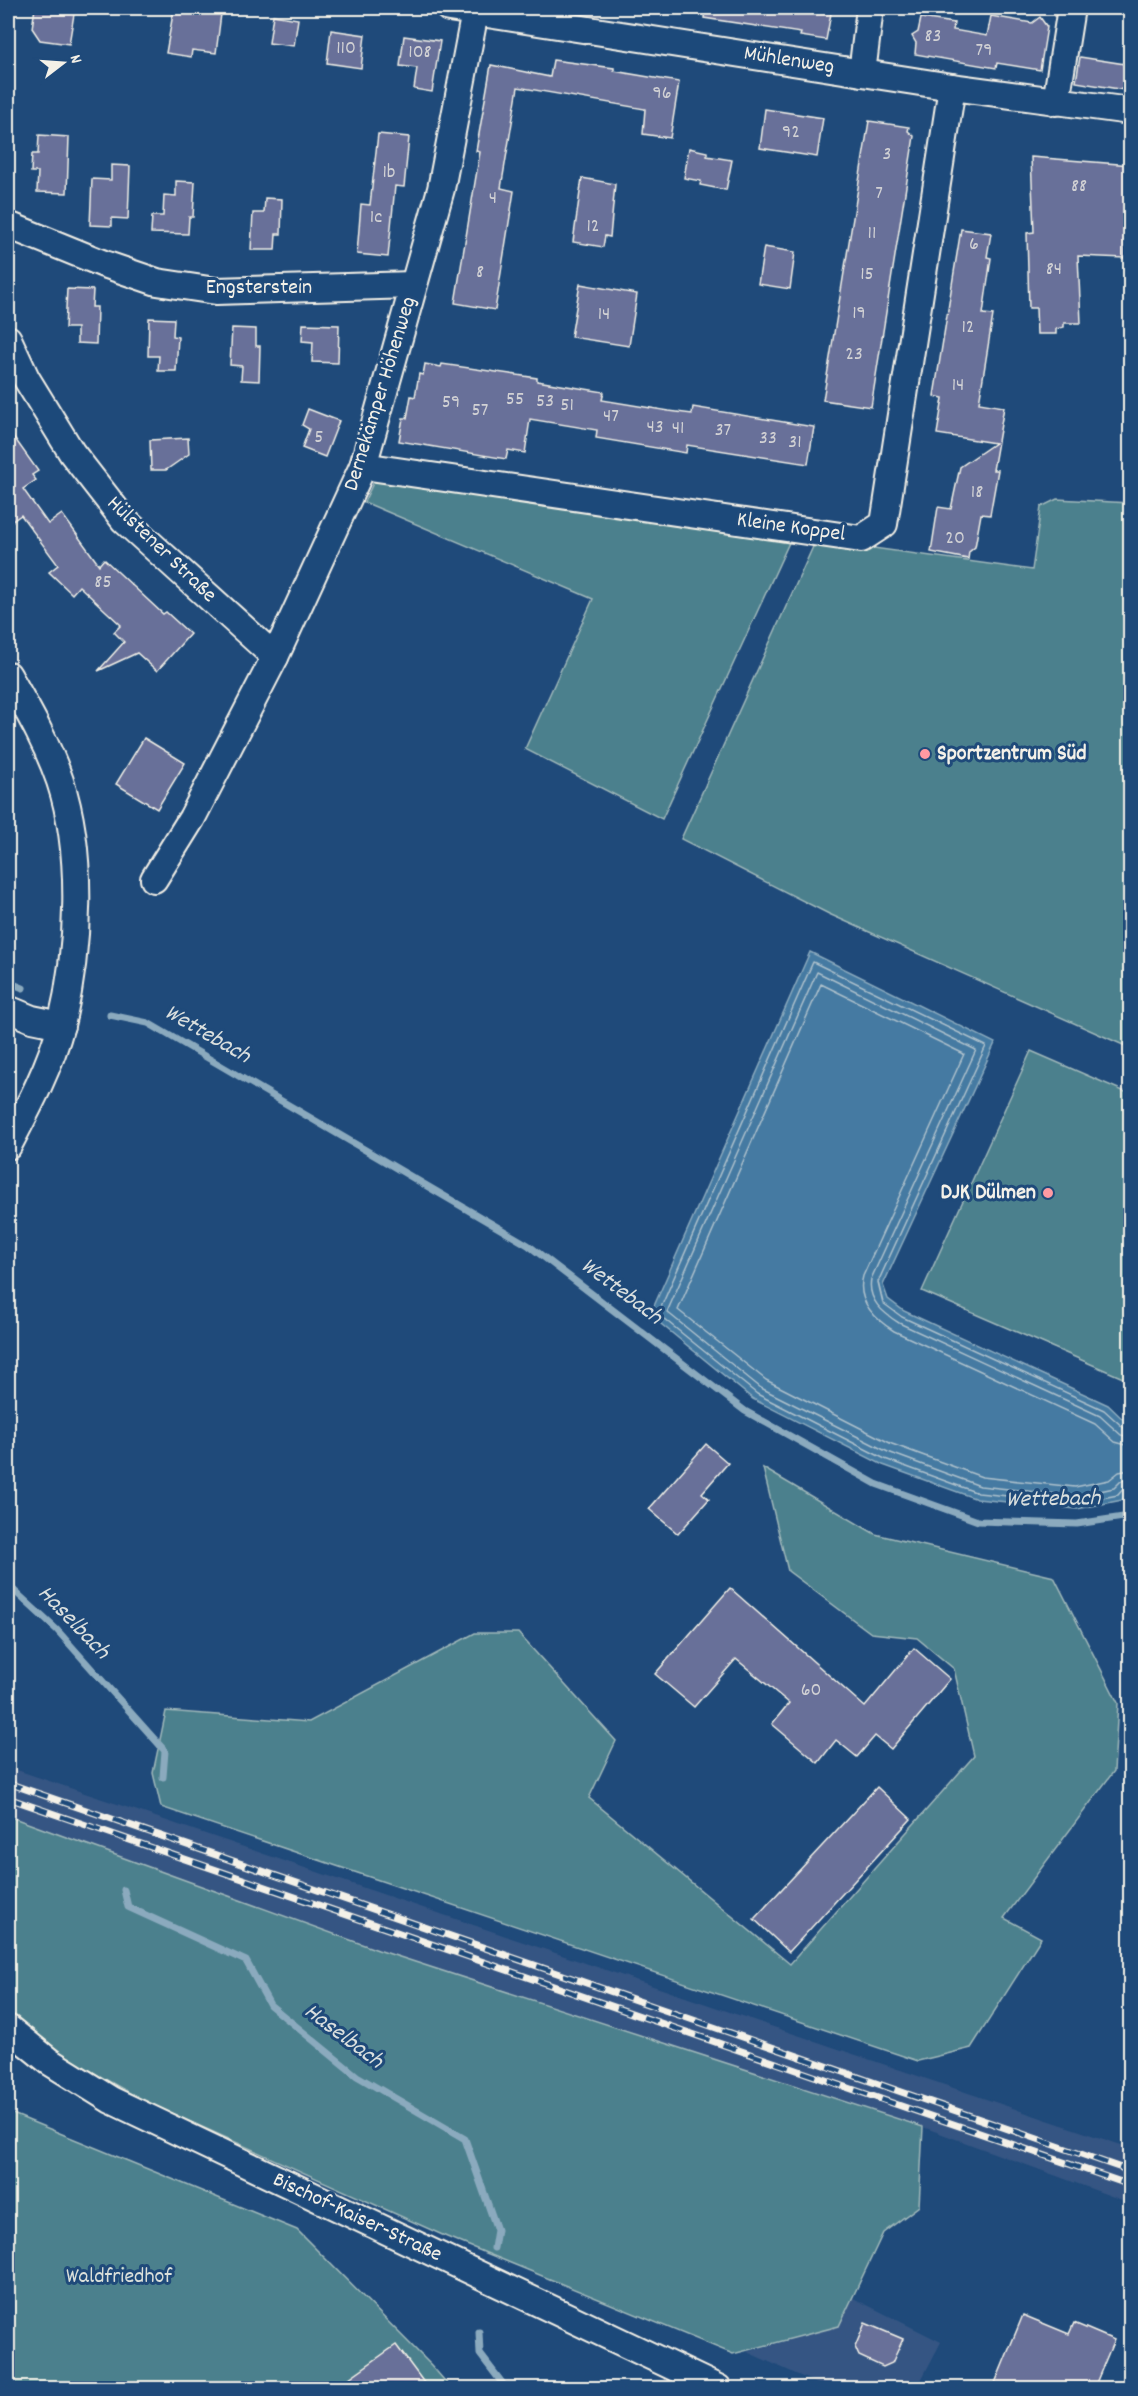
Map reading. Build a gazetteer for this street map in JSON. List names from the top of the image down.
{
  "streets": {
    "street": [
      "Mühlenweg",
      "Engsterstein",
      "Dernekämper Höhenweg",
      "Kleine Koppel",
      "Hülstener Straße",
      "Bischof-Kaiser-Straße"
    ]
  },
  "crossings": [
    ["Mühlenweg", "Dernekämper Höhenweg"],
    ["Mühlenweg", "Kleine Koppel"],
    ["Engsterstein", "Dernekämper Höhenweg"],
    ["Dernekämper Höhenweg", "Kleine Koppel"],
    ["Dernekämper Höhenweg", "Hülstener Straße"]
  ],
  "water": ["Wettebach", "Haselbach"],
  "parks": ["Waldfriedhof"],
  "places": ["Sportzentrum Süd", "DJK Dülmen"],
  "house_numbers": [
    "83",
    "110",
    "79",
    "108",
    "96",
    "92",
    "3",
    "1b",
    "88",
    "7",
    "4",
    "1c",
    "12",
    "11",
    "6",
    "84",
    "8",
    "15",
    "19",
    "14",
    "12",
    "23",
    "14",
    "55",
    "53",
    "59",
    "51",
    "57",
    "47",
    "43",
    "41",
    "37",
    "5",
    "33",
    "31",
    "18",
    "20",
    "85",
    "60"
  ],
  "north": "right"
}
